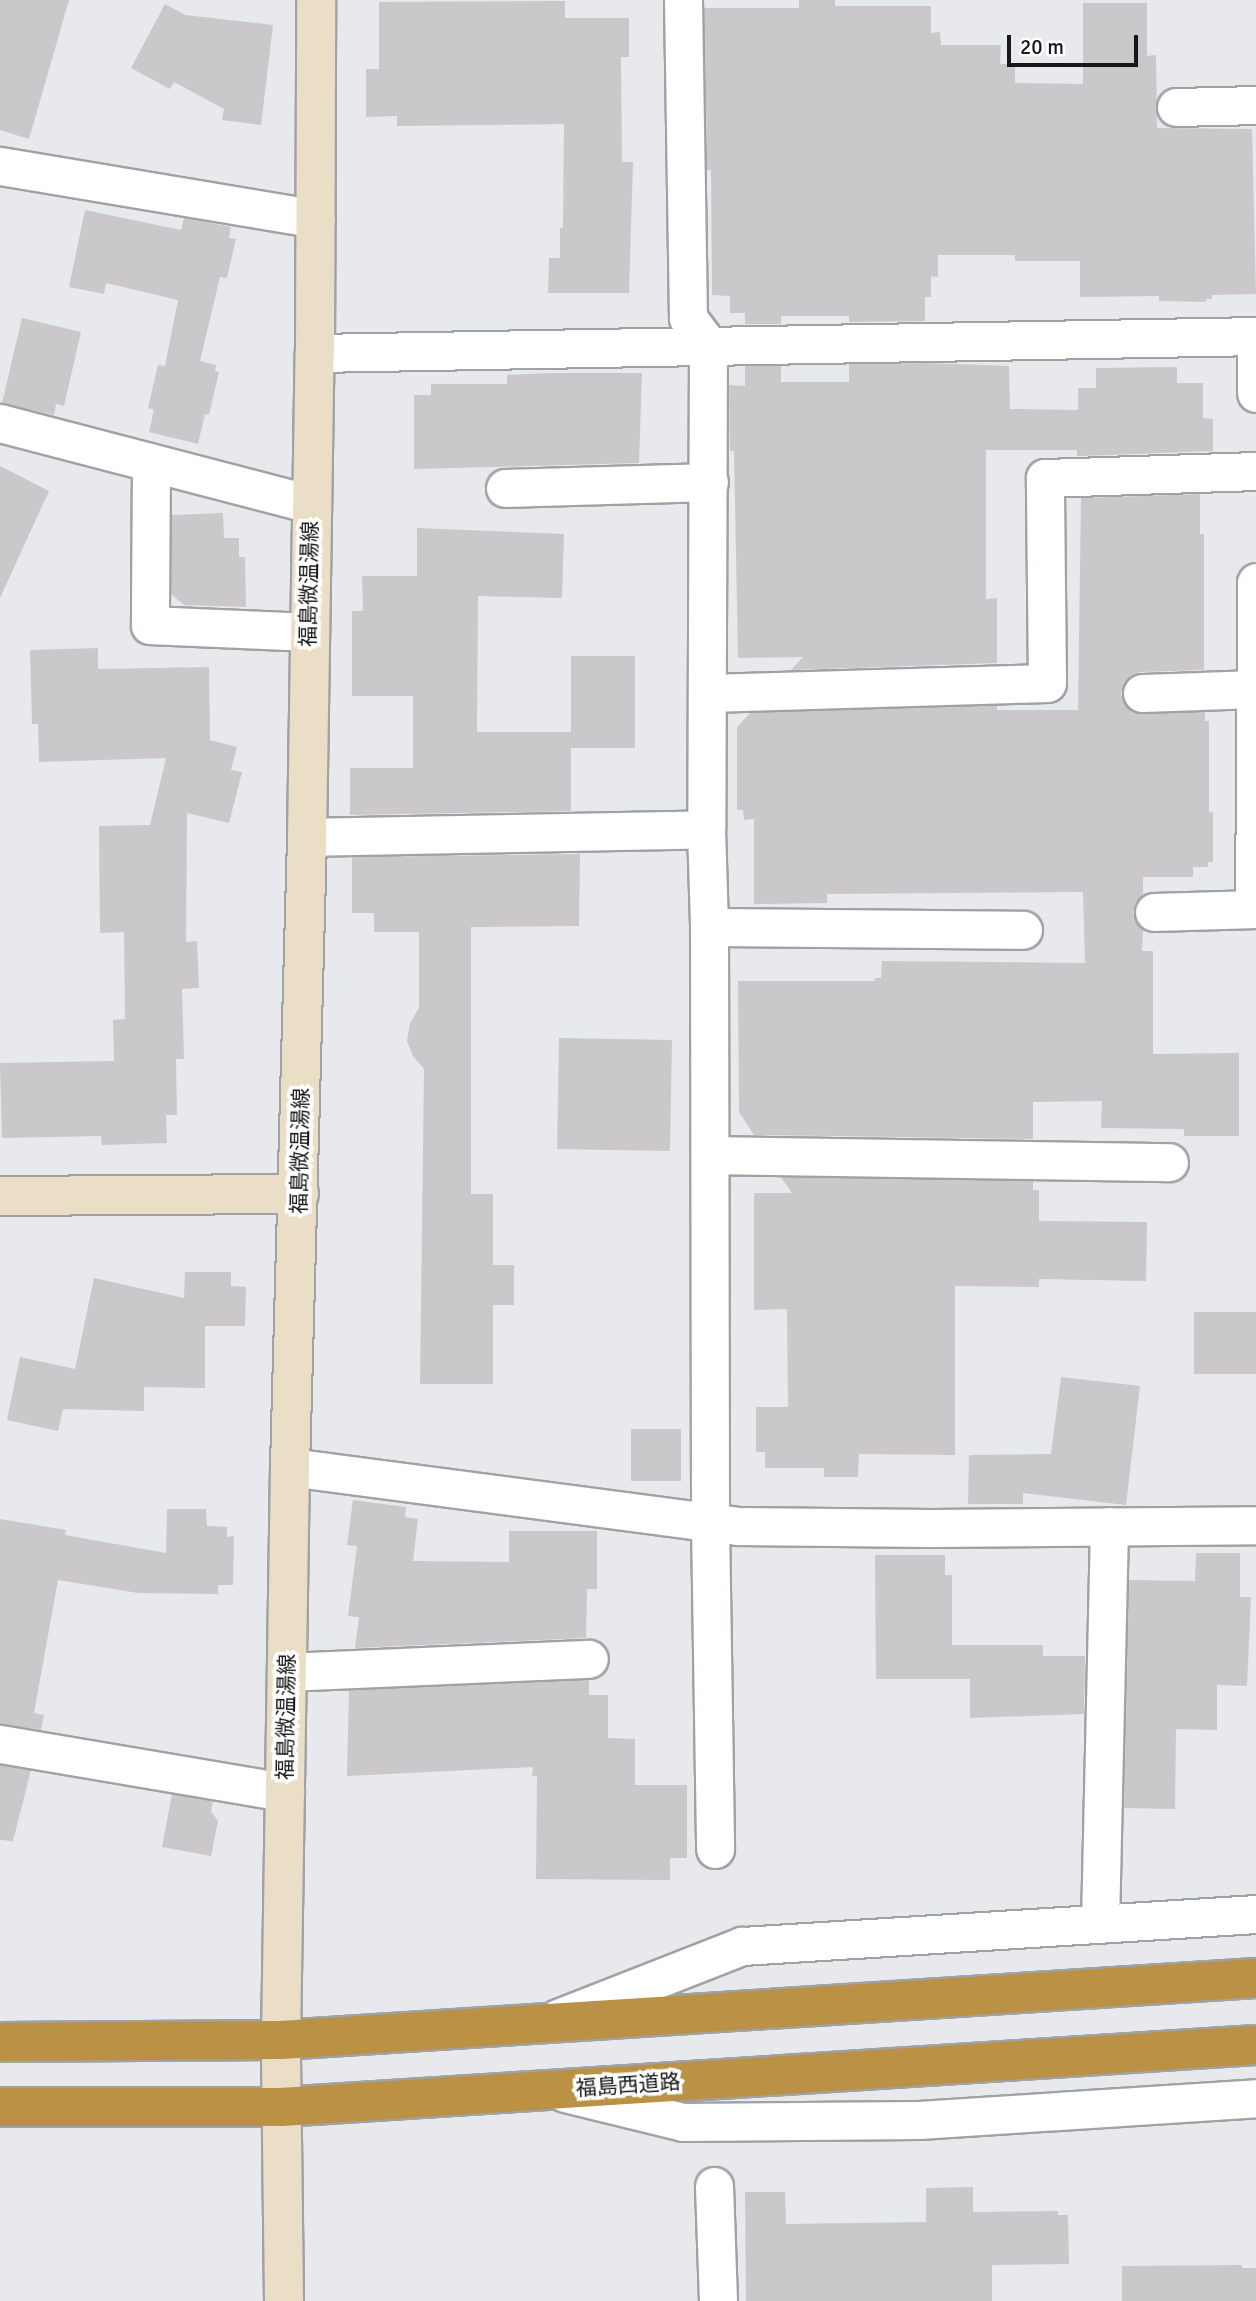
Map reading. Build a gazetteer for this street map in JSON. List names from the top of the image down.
{
  "streets": {
    "highway": ["福島西道路"],
    "main road": ["福島微温湯線"]
  },
  "crossings": [
    ["福島微温湯線", "福島西道路"]
  ],
  "scale_bar": "20 m"
}
